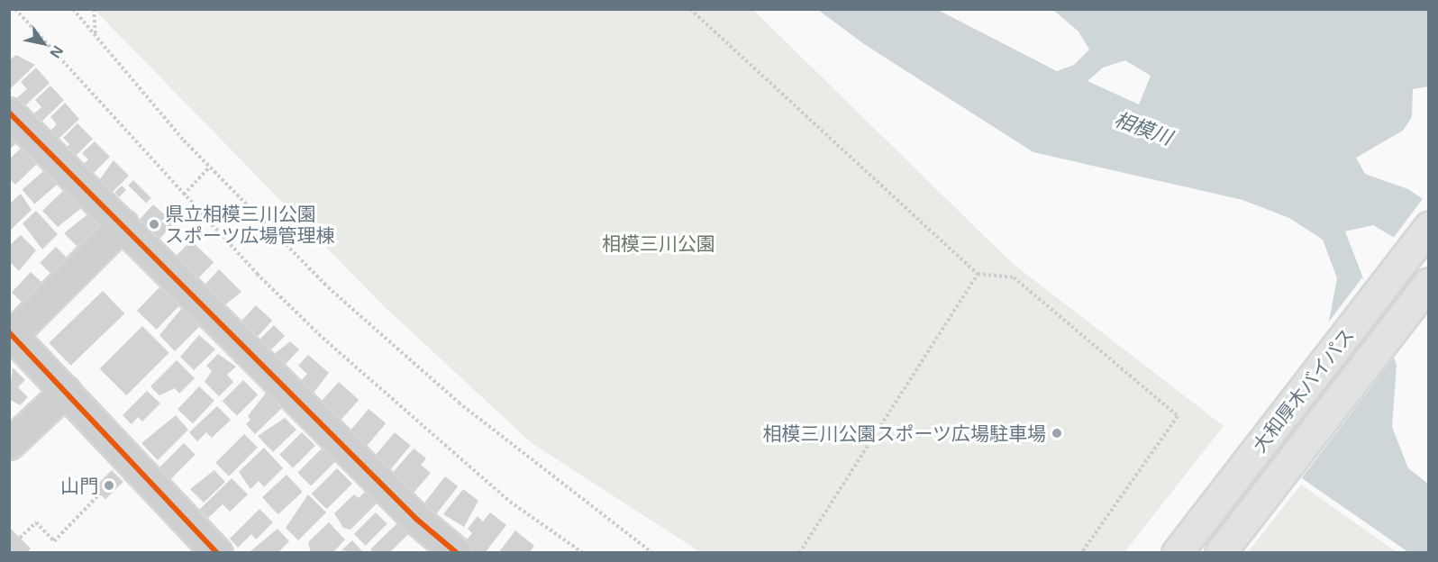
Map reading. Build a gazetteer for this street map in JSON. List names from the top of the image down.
{
  "streets": {
    "highway": ["大和厚木バイパス"]
  },
  "water": ["相模川"],
  "parks": ["相模三川公園"],
  "places": ["県立相模三川公園 スポーツ広場管理棟", "相模三川公園スポーツ広場駐車場", "山門"],
  "north": "bottom right"
}
